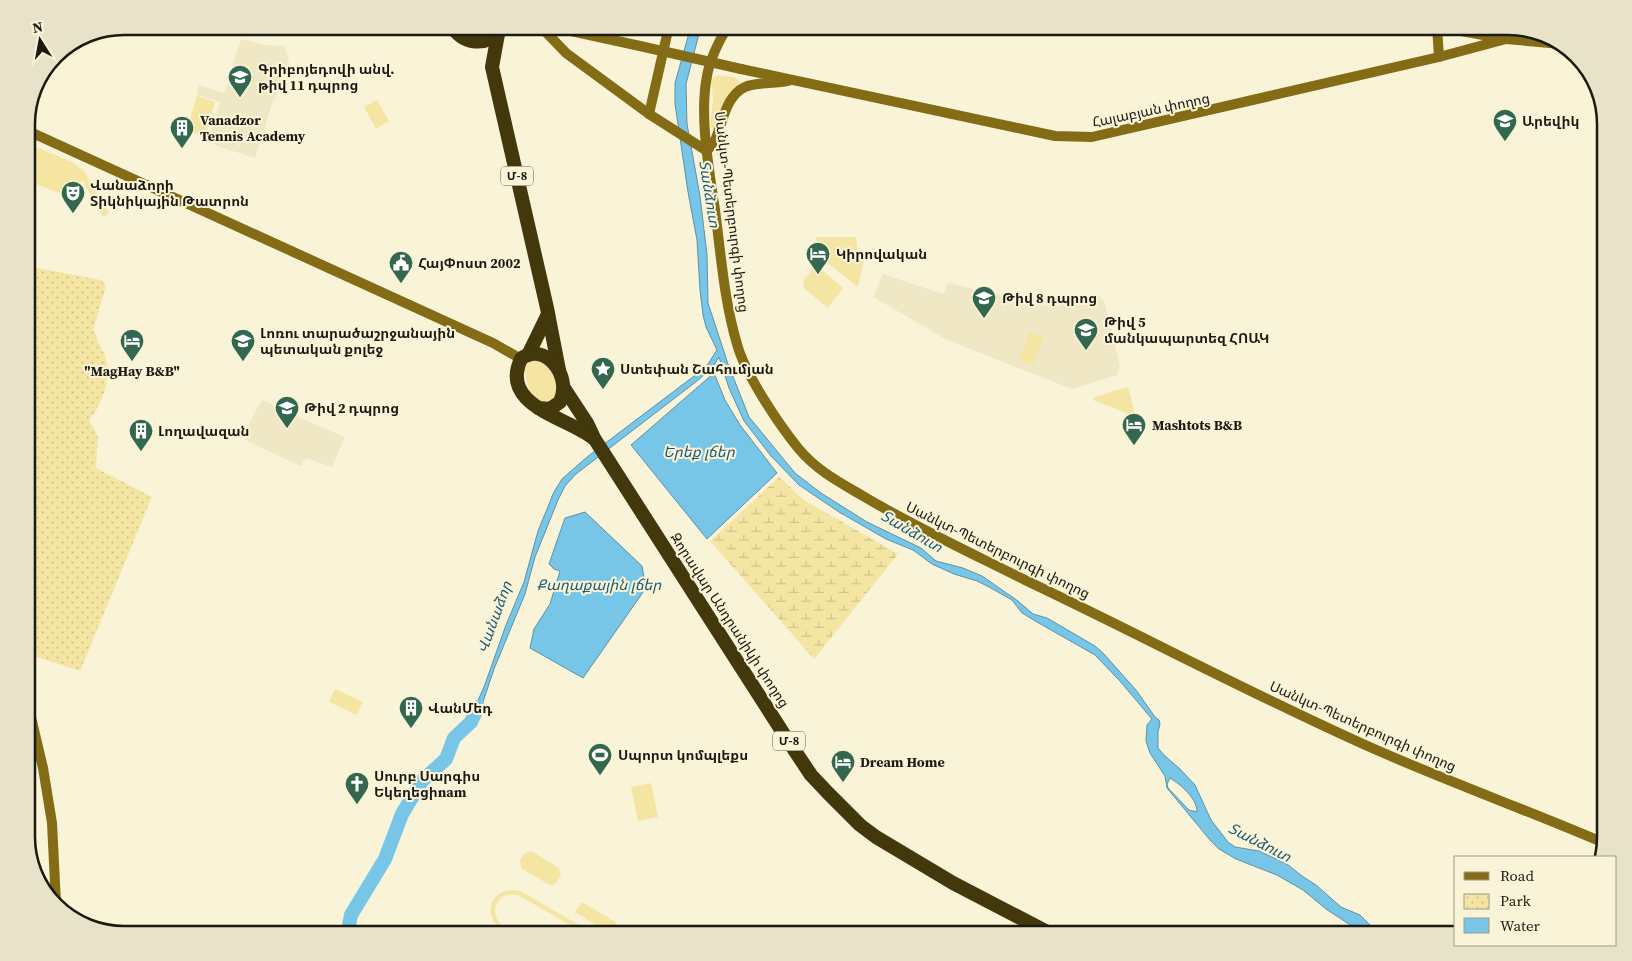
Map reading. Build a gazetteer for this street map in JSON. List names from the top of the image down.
{
  "streets": {
    "highway": ["Մ-8", "Զորավար Անդրանիկի փողոց"],
    "street": ["Հալաբյան փողոց", "Սանկտ-Պետերբուրգի փողոց"]
  },
  "crossings": [
    ["Մ-8", "Զորավար Անդրանիկի փողոց"]
  ],
  "water": [
    "Տանձուտ",
    "Երեք լճեր",
    "Քաղաքային լճեր",
    "Վանաձոր"
  ],
  "places": {
    "school or university": [
      "Գրիբոյեդովի անվ. թիվ 11 դպրոց",
      "Արեվիկ",
      "Թիվ 8 դպրոց",
      "Թիվ 5 մանկապարտեզ ՀՈԱԿ",
      "Լոռու տարածաշրջանային պետական քոլեջ",
      "Թիվ 2 դպրոց"
    ],
    "building": ["Vanadzor Tennis Academy", "Լողավազան", "ՎանՄեդ"],
    "theatre": ["Վանաձորի Տիկնիկային Թատրոն"],
    "hotel": [
      "Կիրովական",
      "\"MagHay B&B\"",
      "Mashtots B&B",
      "Dream Home"
    ],
    "public building": ["ՀայՓոստ 2002"],
    "place": ["Ստեփան Շահումյան"],
    "sports": ["Սպորտ կոմպլեքս"],
    "church": ["Սուրբ Սարգիս Եկեղեցիnam"]
  },
  "legend": ["Road", "Park", "Water"],
  "north": "top"
}
